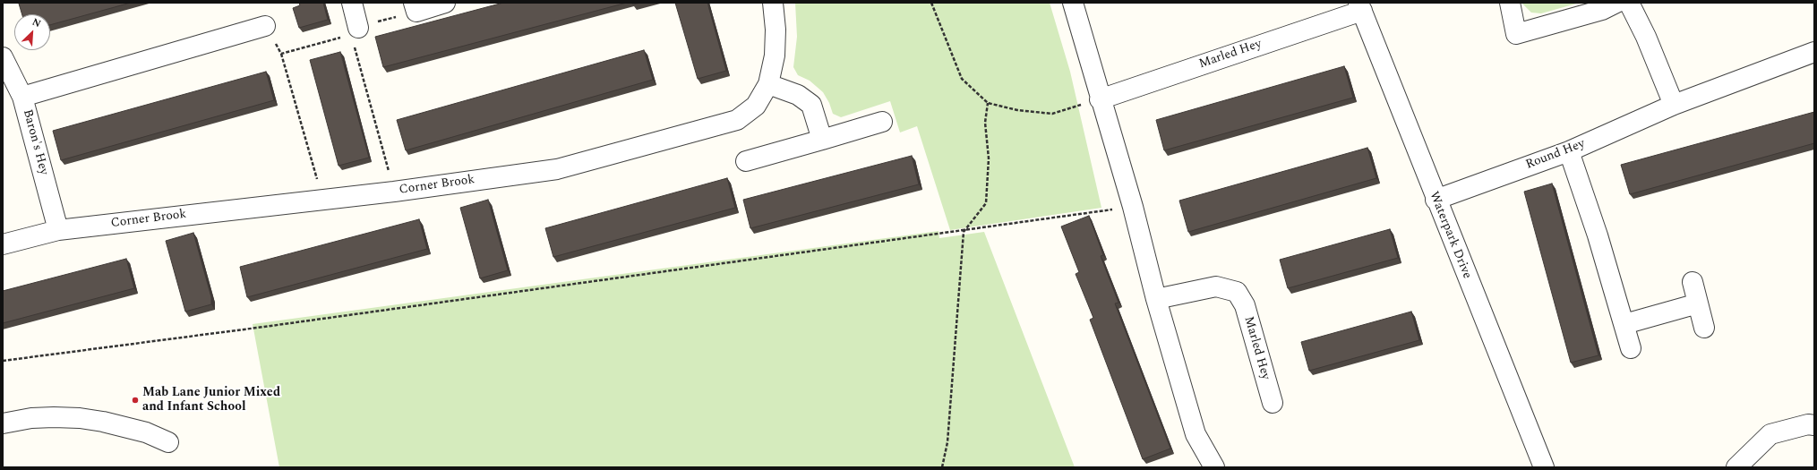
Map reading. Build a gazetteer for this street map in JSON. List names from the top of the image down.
{
  "streets": {
    "street": [
      "Marled Hey",
      "Baron's Hey",
      "Round Hey",
      "Corner Brook",
      "Waterpark Drive"
    ]
  },
  "crossings": [
    ["Marled Hey", "Waterpark Drive"],
    ["Baron's Hey", "Corner Brook"],
    ["Round Hey", "Waterpark Drive"]
  ],
  "places": ["Mab Lane Junior Mixed and Infant School"],
  "north": "top right"
}
